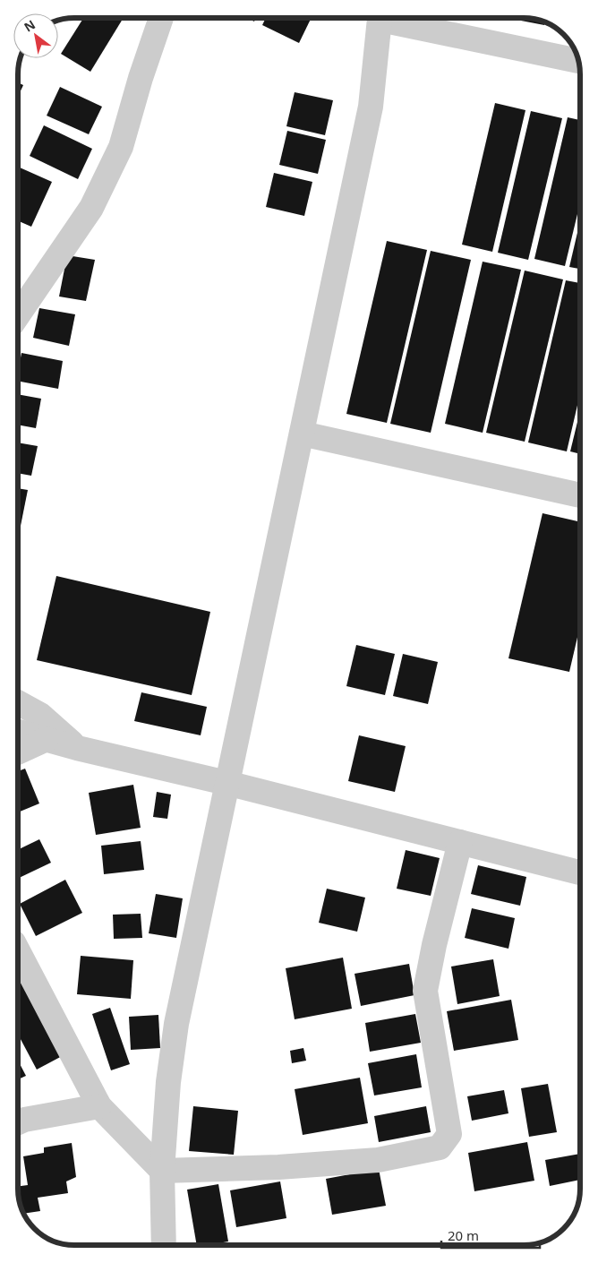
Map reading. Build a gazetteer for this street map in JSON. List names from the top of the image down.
{
  "scale_bar": "20 m",
  "north": "top left"
}
